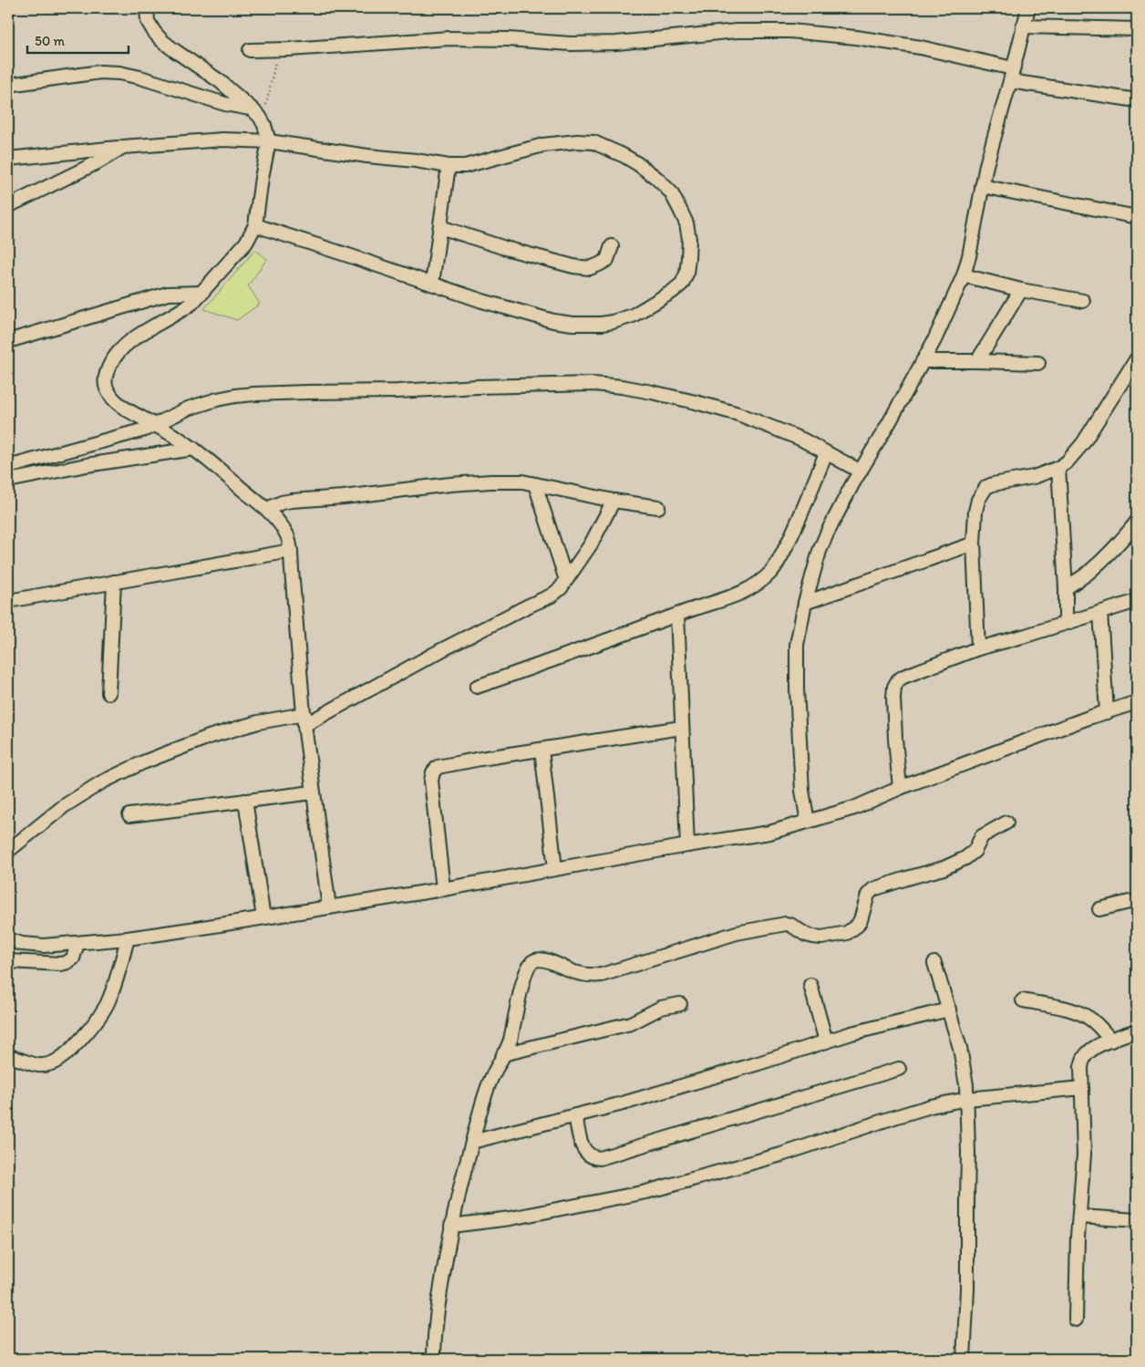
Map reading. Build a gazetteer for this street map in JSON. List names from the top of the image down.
{
  "scale_bar": "50 m"
}
